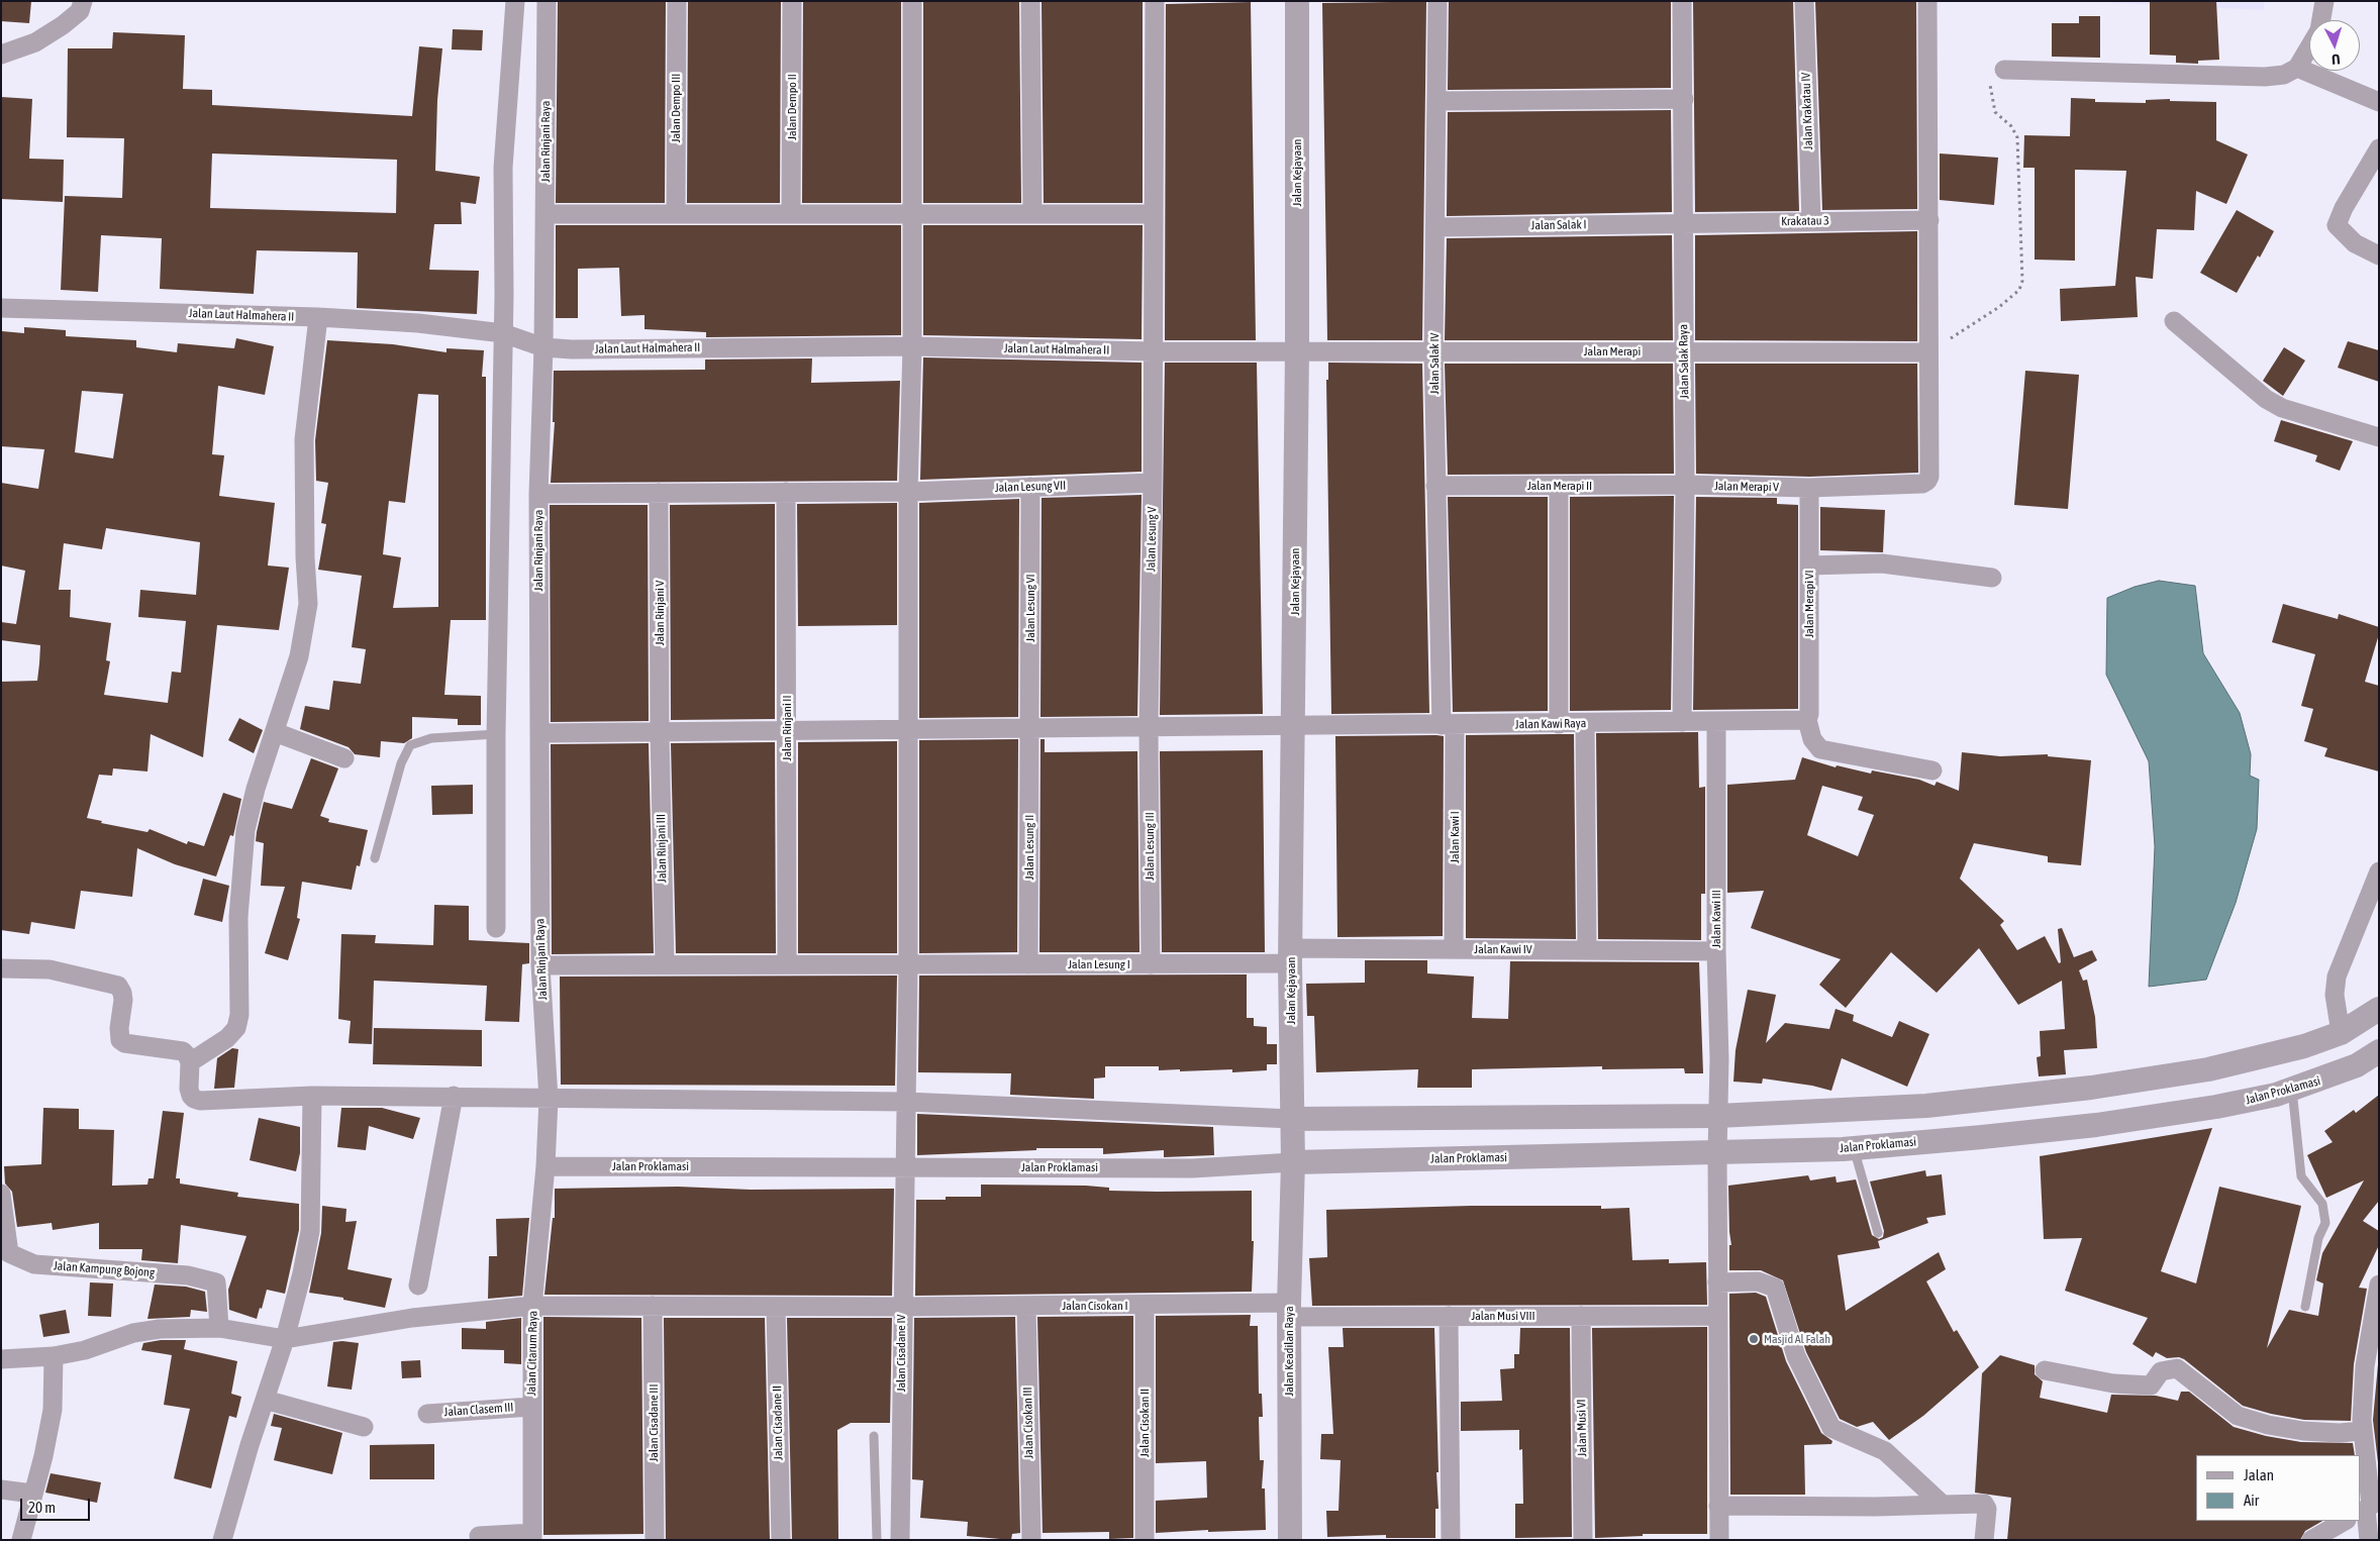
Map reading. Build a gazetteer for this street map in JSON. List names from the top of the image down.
{
  "streets": {
    "street": [
      "Jalan Dempo II",
      "Jalan Dempo III",
      "Jalan Krakatau IV",
      "Jalan Rinjani Raya",
      "Jalan Kejayaan",
      "Krakatau 3",
      "Jalan Salak I",
      "Jalan Laut Halmahera II",
      "Jalan Merapi",
      "Jalan Salak Raya",
      "Jalan Salak IV",
      "Jalan Merapi II",
      "Jalan Lesung VII",
      "Jalan Merapi V",
      "Jalan Lesung V",
      "Jalan Merapi VI",
      "Jalan Lesung VI",
      "Jalan Rinjani V",
      "Jalan Kawi Raya",
      "Jalan Rinjani II",
      "Jalan Kawi I",
      "Jalan Lesung III",
      "Jalan Lesung II",
      "Jalan Rinjani III",
      "Jalan Kawi III",
      "Jalan Kawi IV",
      "Jalan Lesung I",
      "Jalan Proklamasi",
      "Jalan Kampung Bojong",
      "Jalan Cisokan I",
      "Jalan Musi VIII",
      "Jalan Keadilan Raya",
      "Jalan Citarum Raya",
      "Jalan Cisadane IV",
      "Jalan Clasem III",
      "Jalan Cisadane III",
      "Jalan Cisadane II",
      "Jalan Cisokan III",
      "Jalan Cisokan II",
      "Jalan Musi VI"
    ]
  },
  "crossings": [
    ["Jalan Krakatau IV", "Krakatau 3"],
    ["Jalan Rinjani Raya", "Jalan Laut Halmahera II"],
    ["Jalan Rinjani Raya", "Jalan Lesung VII"],
    ["Jalan Rinjani Raya", "Jalan Kawi Raya"],
    ["Jalan Rinjani Raya", "Jalan Lesung I"],
    ["Jalan Rinjani Raya", "Jalan Proklamasi"],
    ["Jalan Rinjani Raya", "Jalan Citarum Raya"],
    ["Jalan Kejayaan", "Jalan Laut Halmahera II"],
    ["Jalan Kejayaan", "Jalan Merapi"],
    ["Jalan Kejayaan", "Jalan Kawi Raya"],
    ["Jalan Kejayaan", "Jalan Kawi IV"],
    ["Jalan Kejayaan", "Jalan Lesung I"],
    ["Jalan Kejayaan", "Jalan Proklamasi"],
    ["Jalan Kejayaan", "Jalan Keadilan Raya"],
    ["Krakatau 3", "Jalan Salak I"],
    ["Krakatau 3", "Jalan Salak Raya"],
    ["Jalan Salak I", "Jalan Salak Raya"],
    ["Jalan Salak I", "Jalan Salak IV"],
    ["Jalan Laut Halmahera II", "Jalan Merapi"],
    ["Jalan Laut Halmahera II", "Jalan Lesung V"],
    ["Jalan Laut Halmahera II", "Jalan Cisadane IV"],
    ["Jalan Merapi", "Jalan Salak Raya"],
    ["Jalan Merapi", "Jalan Salak IV"],
    ["Jalan Merapi", "Jalan Merapi V"],
    ["Jalan Salak Raya", "Jalan Merapi II"],
    ["Jalan Salak Raya", "Jalan Merapi V"],
    ["Jalan Salak Raya", "Jalan Kawi Raya"],
    ["Jalan Salak IV", "Jalan Merapi II"],
    ["Jalan Salak IV", "Jalan Kawi Raya"],
    ["Jalan Salak IV", "Jalan Kawi I"],
    ["Jalan Merapi II", "Jalan Merapi V"],
    ["Jalan Lesung VII", "Jalan Lesung V"],
    ["Jalan Lesung VII", "Jalan Lesung VI"],
    ["Jalan Lesung VII", "Jalan Rinjani V"],
    ["Jalan Lesung VII", "Jalan Rinjani II"],
    ["Jalan Lesung VII", "Jalan Cisadane IV"],
    ["Jalan Merapi V", "Jalan Merapi VI"],
    ["Jalan Lesung V", "Jalan Kawi Raya"],
    ["Jalan Lesung V", "Jalan Lesung III"],
    ["Jalan Merapi VI", "Jalan Kawi Raya"],
    ["Jalan Lesung VI", "Jalan Kawi Raya"],
    ["Jalan Lesung VI", "Jalan Lesung II"],
    ["Jalan Rinjani V", "Jalan Kawi Raya"],
    ["Jalan Rinjani V", "Jalan Rinjani III"],
    ["Jalan Kawi Raya", "Jalan Rinjani II"],
    ["Jalan Kawi Raya", "Jalan Kawi I"],
    ["Jalan Kawi Raya", "Jalan Lesung III"],
    ["Jalan Kawi Raya", "Jalan Lesung II"],
    ["Jalan Kawi Raya", "Jalan Rinjani III"],
    ["Jalan Kawi Raya", "Jalan Kawi III"],
    ["Jalan Kawi Raya", "Jalan Cisadane IV"],
    ["Jalan Rinjani II", "Jalan Lesung I"],
    ["Jalan Kawi I", "Jalan Kawi IV"],
    ["Jalan Lesung III", "Jalan Lesung I"],
    ["Jalan Lesung II", "Jalan Lesung I"],
    ["Jalan Rinjani III", "Jalan Lesung I"],
    ["Jalan Kawi III", "Jalan Kawi IV"],
    ["Jalan Kawi III", "Jalan Proklamasi"],
    ["Jalan Kawi III", "Jalan Musi VIII"],
    ["Jalan Kawi IV", "Jalan Lesung I"],
    ["Jalan Lesung I", "Jalan Cisadane IV"],
    ["Jalan Proklamasi", "Jalan Keadilan Raya"],
    ["Jalan Proklamasi", "Jalan Citarum Raya"],
    ["Jalan Proklamasi", "Jalan Cisadane IV"],
    ["Jalan Kampung Bojong", "Jalan Cisokan I"],
    ["Jalan Cisokan I", "Jalan Musi VIII"],
    ["Jalan Cisokan I", "Jalan Keadilan Raya"],
    ["Jalan Cisokan I", "Jalan Citarum Raya"],
    ["Jalan Cisokan I", "Jalan Cisadane IV"],
    ["Jalan Cisokan I", "Jalan Cisadane III"],
    ["Jalan Cisokan I", "Jalan Cisadane II"],
    ["Jalan Cisokan I", "Jalan Cisokan III"],
    ["Jalan Cisokan I", "Jalan Cisokan II"],
    ["Jalan Musi VIII", "Jalan Keadilan Raya"],
    ["Jalan Musi VIII", "Jalan Musi VI"],
    ["Jalan Citarum Raya", "Jalan Clasem III"]
  ],
  "places": ["Masjid Al Falah"],
  "legend": ["Jalan", "Air"],
  "scale_bar": "20 m",
  "north": "bottom"
}
